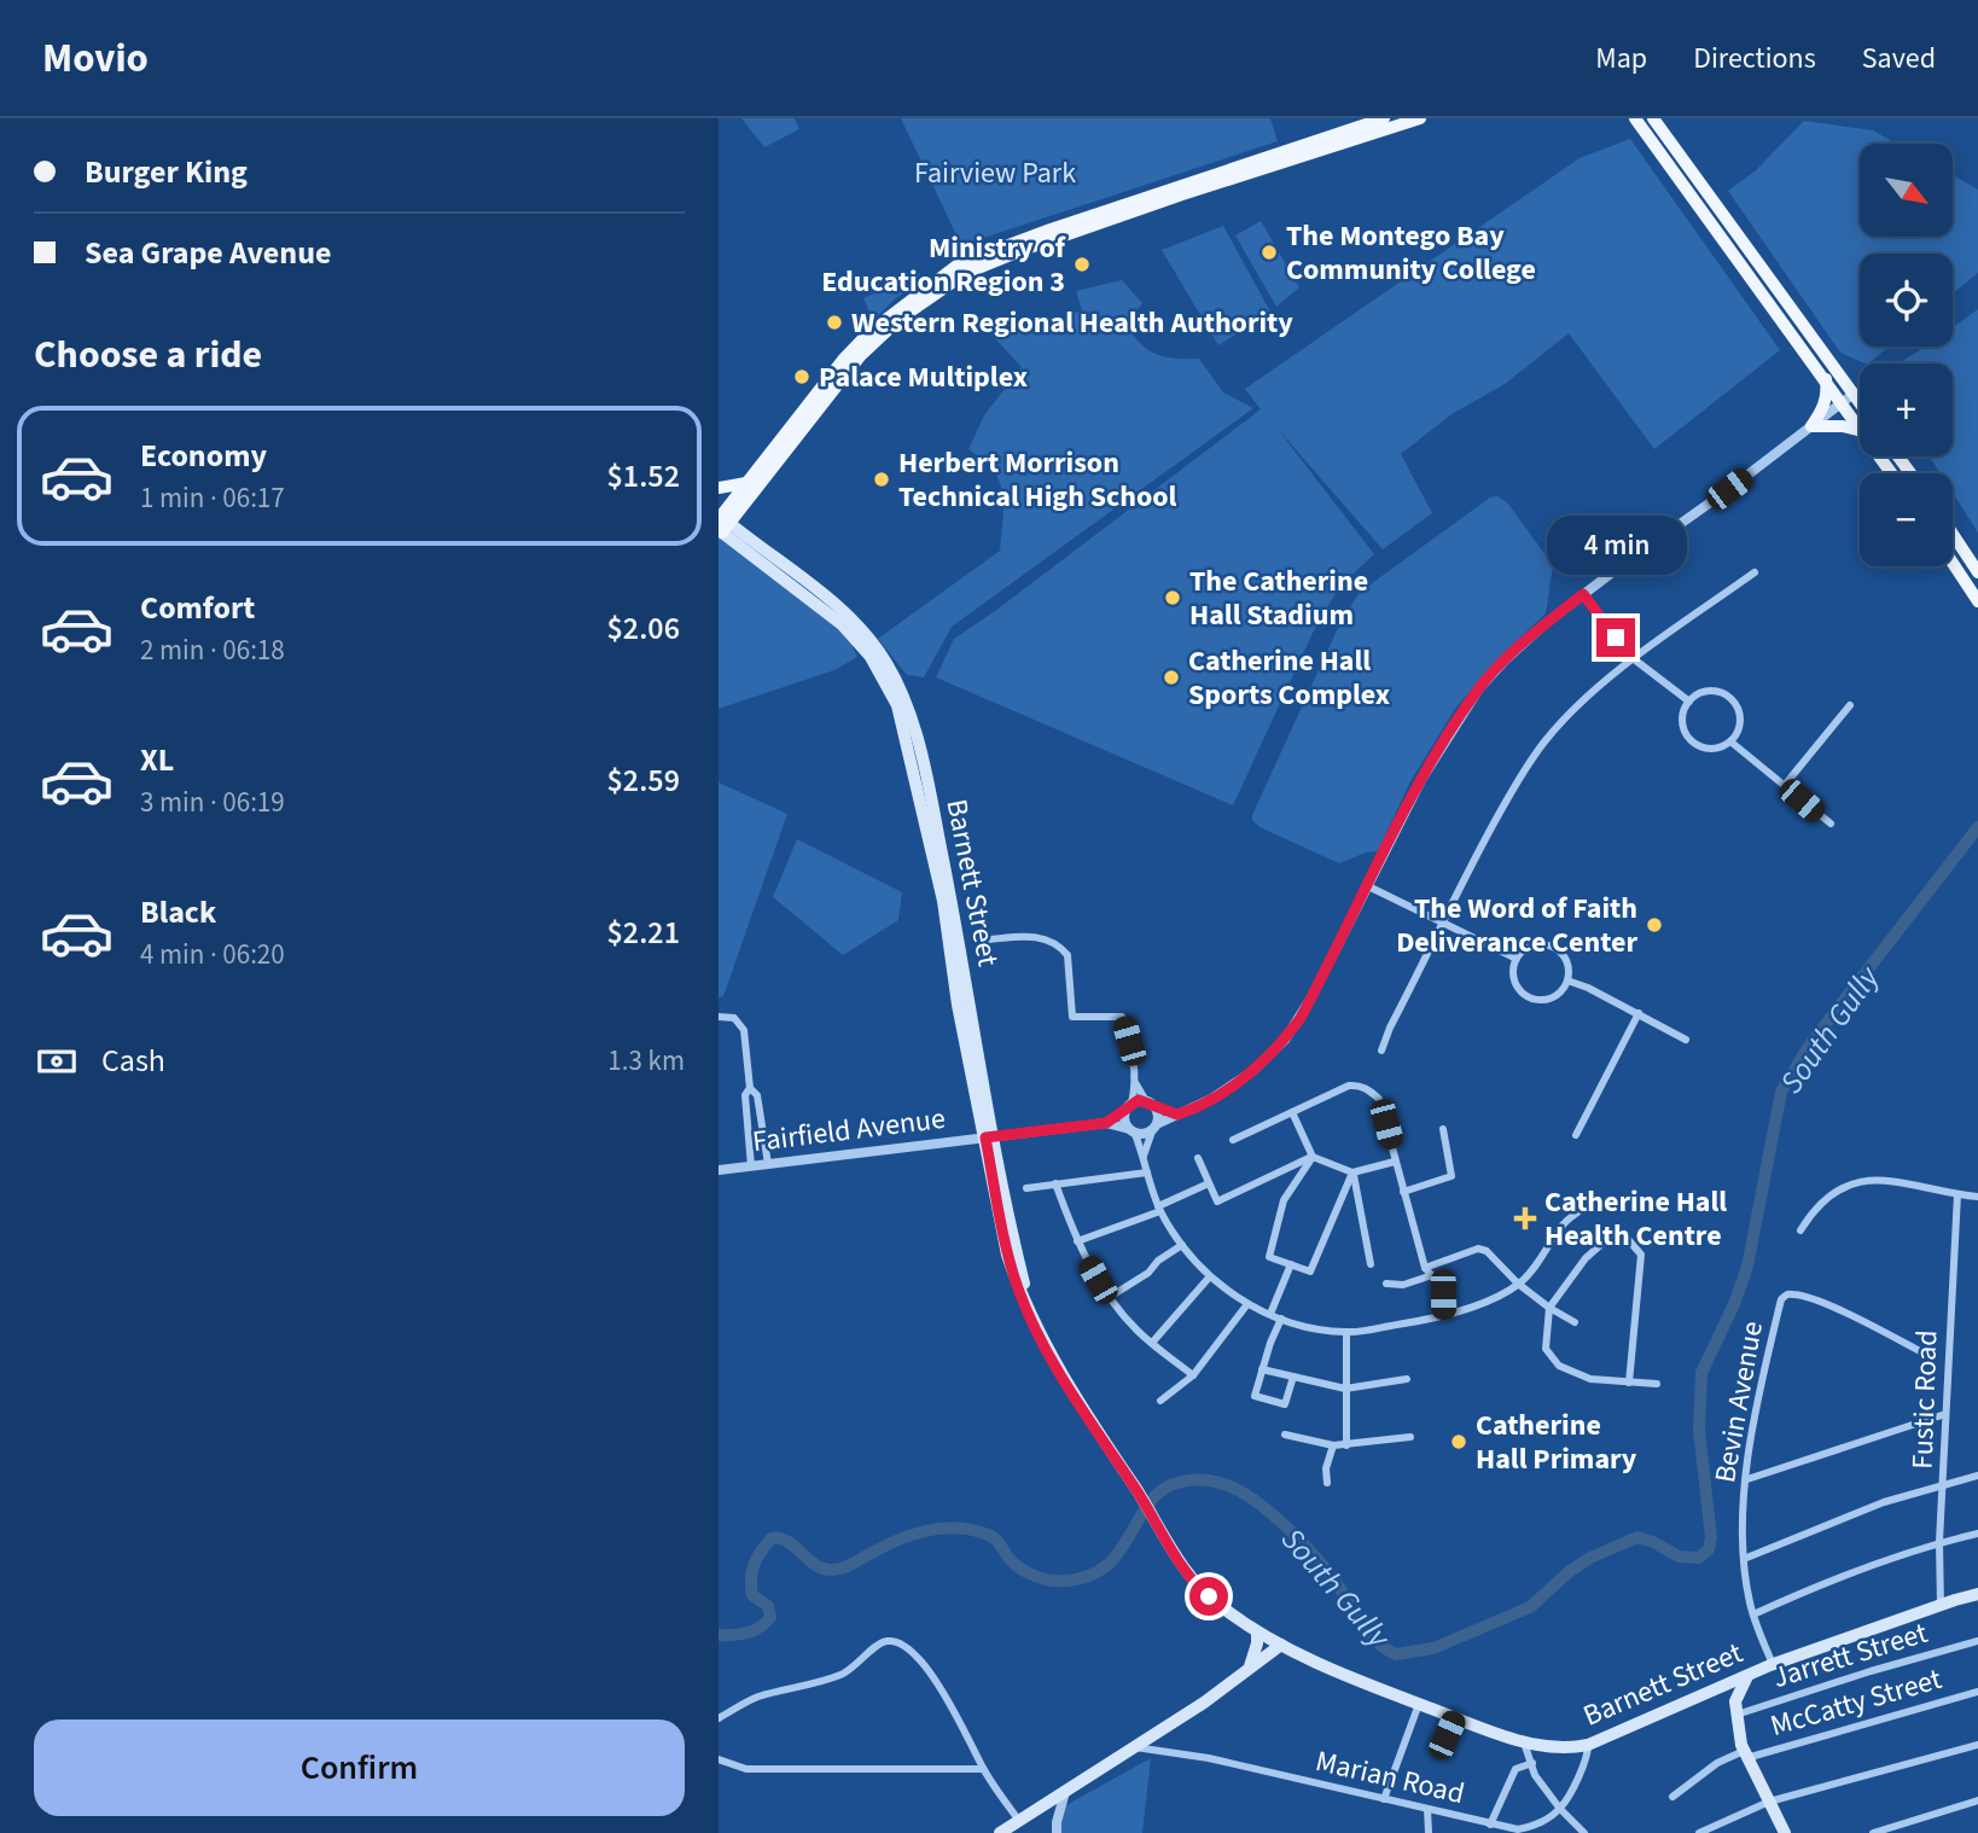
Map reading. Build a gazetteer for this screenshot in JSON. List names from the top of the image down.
{
  "streets": {
    "main road": ["Barnett Street"],
    "street": [
      "Fairfield Avenue",
      "Fustic Road",
      "Bevin Avenue",
      "Jarrett Street",
      "McCatty Street",
      "Marian Road"
    ]
  },
  "crossings": [
    ["Barnett Street", "Fairfield Avenue"],
    ["Barnett Street", "Fustic Road"],
    ["Barnett Street", "Bevin Avenue"]
  ],
  "water": ["South Gully"],
  "parks": ["Fairview Park"],
  "places": {
    "other": [
      "The Montego Bay Community College",
      "Ministry of Education Region 3",
      "Western Regional Health Authority",
      "Palace Multiplex",
      "Herbert Morrison Technical High School",
      "The Catherine Hall Stadium",
      "Catherine Hall Sports Complex",
      "The Word of Faith Deliverance Center",
      "Catherine Hall Primary"
    ],
    "health": ["Catherine Hall Health Centre"]
  },
  "north": "bottom right",
  "page": {
    "header": "Movio",
    "nav": ["Map", "Directions", "Saved"],
    "banner": ["Burger King", "Sea Grape Avenue"],
    "map_buttons": ["+", "−"],
    "heading": "Choose a ride",
    "list": [
      {
        "name": "Economy",
        "note": "1 min · 06:17",
        "value": "$1.52"
      },
      {
        "name": "Comfort",
        "note": "2 min · 06:18",
        "value": "$2.06"
      },
      {
        "name": "XL",
        "note": "3 min · 06:19",
        "value": "$2.59"
      },
      {
        "name": "Black",
        "note": "4 min · 06:20",
        "value": "$2.21"
      }
    ],
    "bubble": "4 min",
    "pay": ["Cash", "1.3 km"],
    "buttons": "Confirm"
  }
}
